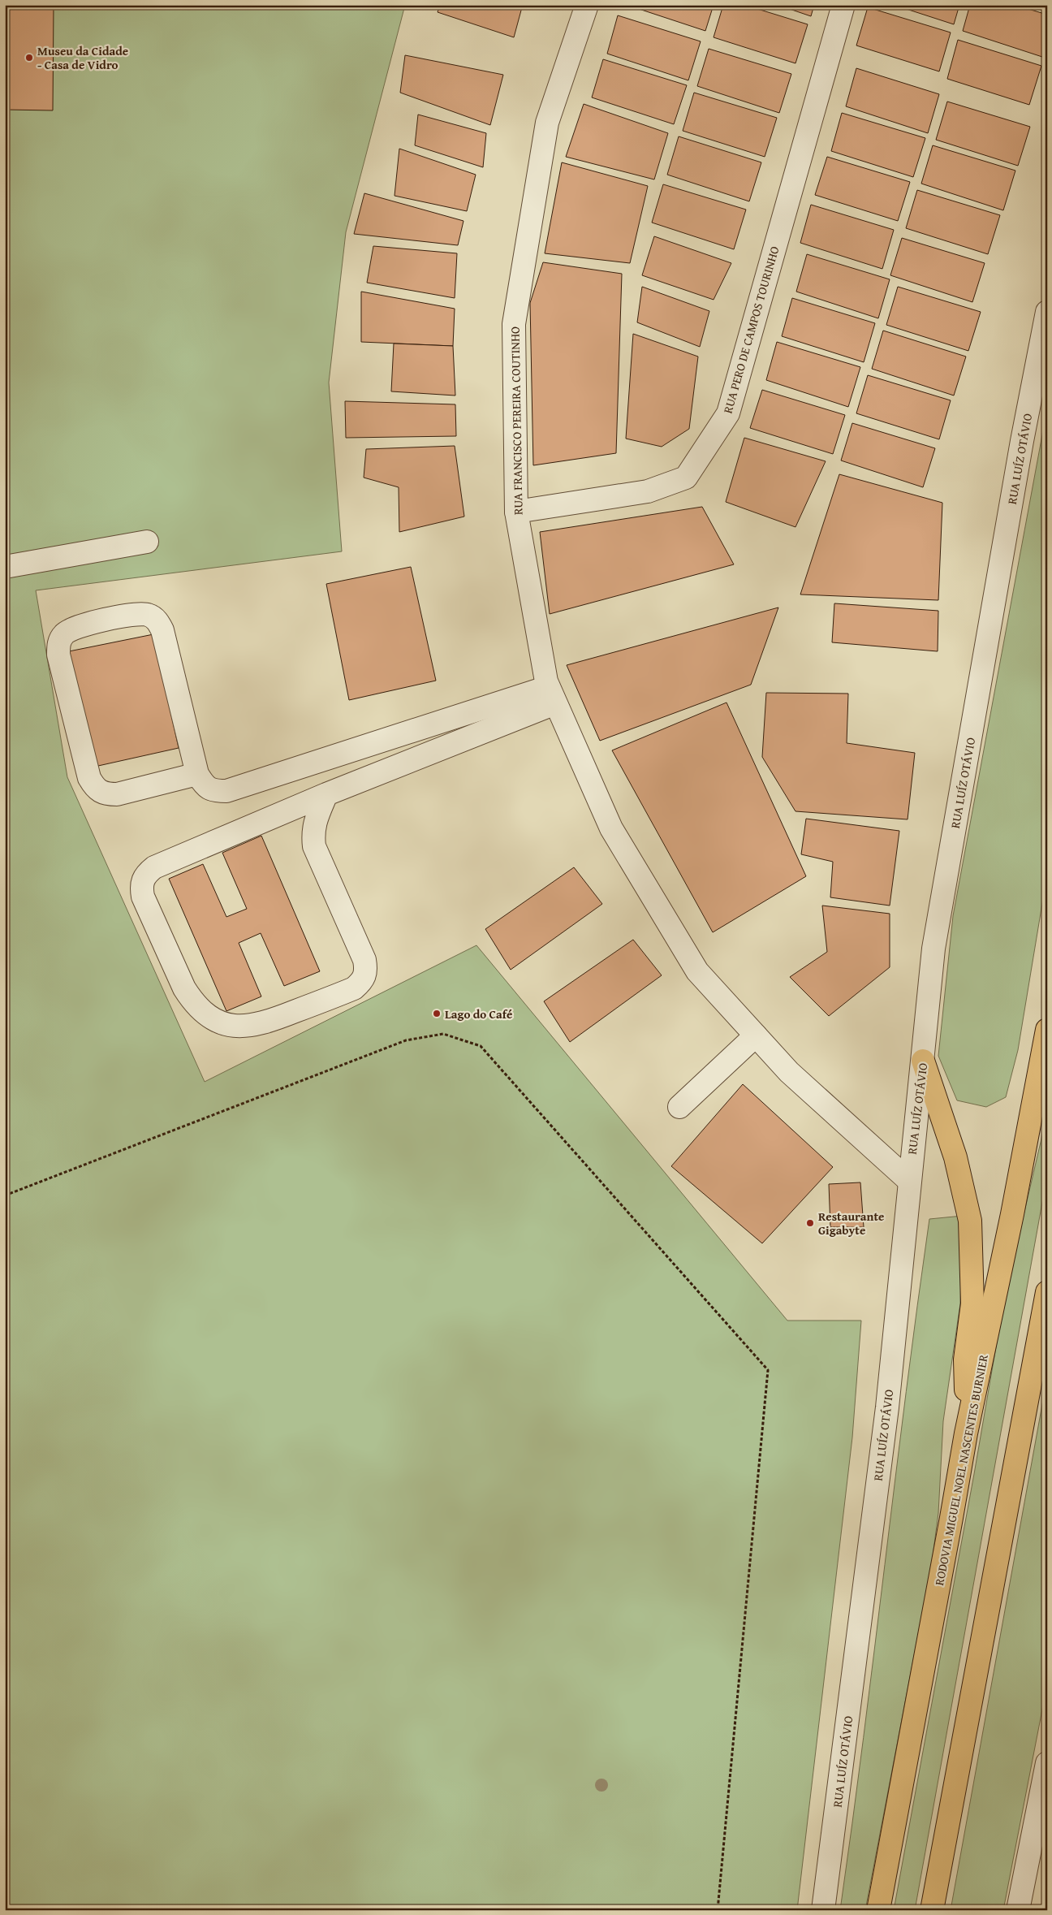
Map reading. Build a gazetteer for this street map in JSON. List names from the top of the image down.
{
  "streets": {
    "highway": ["RODOVIA MIGUEL NOEL NASCENTES BURNIER"],
    "street": ["RUA PERO DE CAMPOS TOURINHO", "RUA FRANCISCO PEREIRA COUTINHO", "RUA LUÍZ OTÁVIO"]
  },
  "crossings": [
    ["RUA PERO DE CAMPOS TOURINHO", "RUA FRANCISCO PEREIRA COUTINHO"],
    ["RUA FRANCISCO PEREIRA COUTINHO", "RUA LUÍZ OTÁVIO"]
  ],
  "places": ["Museu da Cidade - Casa de Vidro", "Lago do Café", "Restaurante Gigabyte"]
}
